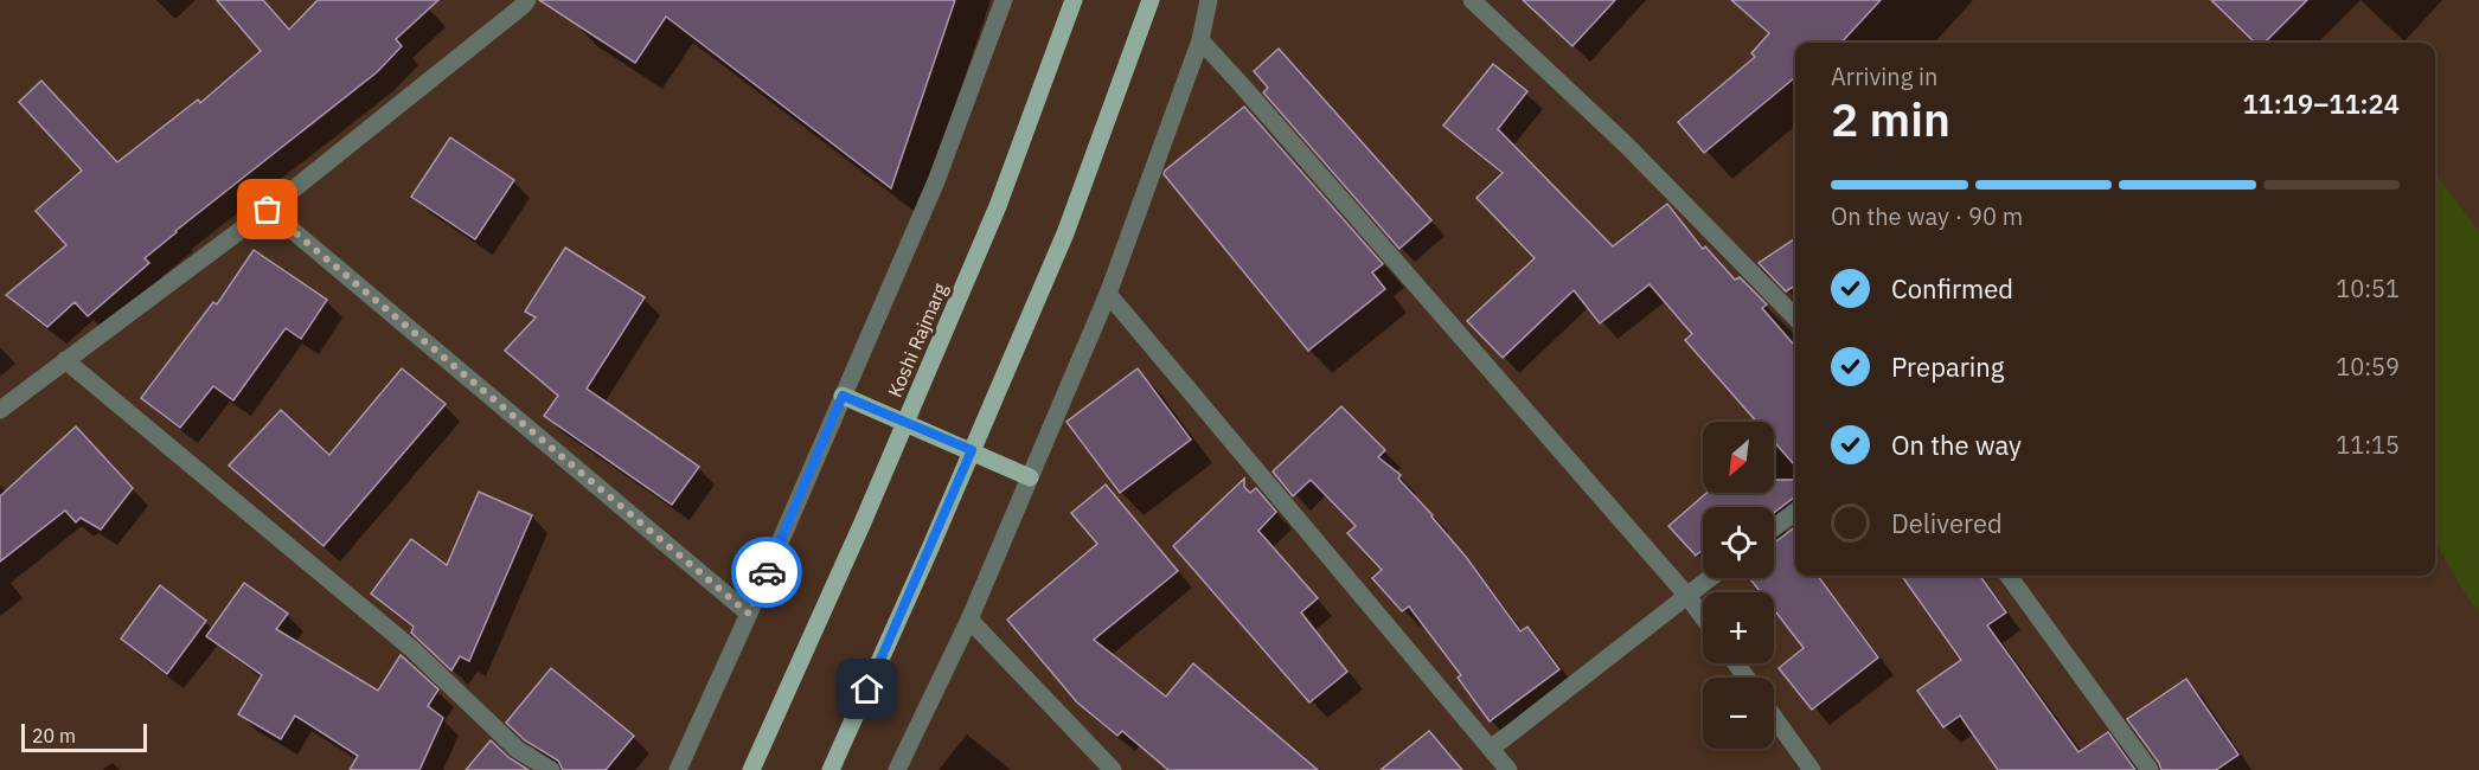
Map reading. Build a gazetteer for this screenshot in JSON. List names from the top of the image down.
{
  "streets": {
    "main road": ["Koshi Rajmarg"]
  },
  "scale_bar": "20 m",
  "north": "bottom left",
  "page": {
    "heading": ["2 min", "Arriving in", "11:19–11:24"],
    "bar": "On the way · 90 m",
    "list": [
      ["Confirmed", "10:51"],
      ["Preparing", "10:59"],
      ["On the way", "11:15"],
      "Delivered"
    ],
    "map_buttons": ["+", "−"],
    "scale": "20 m"
  }
}
